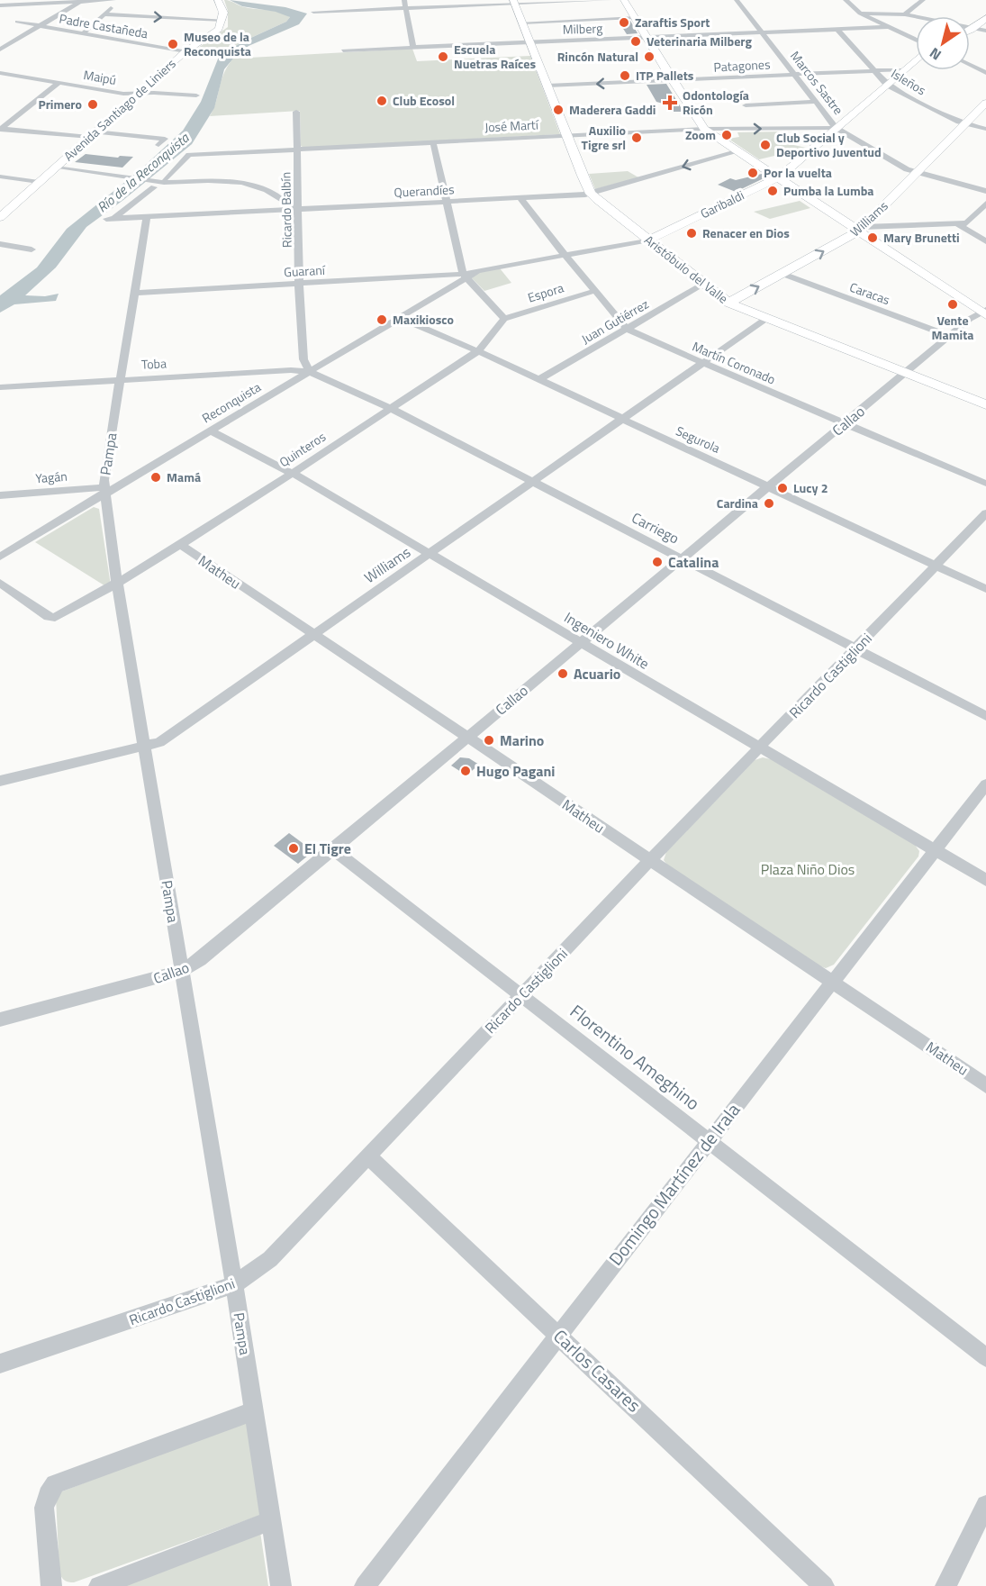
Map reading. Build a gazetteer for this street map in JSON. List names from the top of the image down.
{
  "streets": {
    "street": [
      "Padre Castañeda",
      "Milberg",
      "Patagones",
      "Maipú",
      "Isleños",
      "Marcos Sastre",
      "Avenida Santiago de Liniers",
      "José Martí",
      "Querandíes",
      "Garibaldi",
      "Ricardo Balbín",
      "Williams",
      "Aristóbulo del Valle",
      "Guaraní",
      "Espora",
      "Caracas",
      "Juan Gutiérrez",
      "Martín Coronado",
      "Toba",
      "Reconquista",
      "Callao",
      "Segurola",
      "Quinteros",
      "Pampa",
      "Yagán",
      "Carriego",
      "Matheu",
      "Ingeniero White",
      "Ricardo Castiglioni",
      "Florentino Ameghino",
      "Domingo Martínez de Irala",
      "Carlos Casares"
    ]
  },
  "crossings": [
    ["Padre Castañeda", "Avenida Santiago de Liniers"],
    ["Milberg", "Isleños"],
    ["Milberg", "Marcos Sastre"],
    ["Patagones", "Isleños"],
    ["Patagones", "Marcos Sastre"],
    ["Patagones", "Garibaldi"],
    ["Maipú", "Avenida Santiago de Liniers"],
    ["Isleños", "Garibaldi"],
    ["Isleños", "Williams"],
    ["Marcos Sastre", "José Martí"],
    ["Marcos Sastre", "Garibaldi"],
    ["Marcos Sastre", "Williams"],
    ["José Martí", "Querandíes"],
    ["José Martí", "Garibaldi"],
    ["José Martí", "Ricardo Balbín"],
    ["Querandíes", "Ricardo Balbín"],
    ["Querandíes", "Aristóbulo del Valle"],
    ["Querandíes", "Martín Coronado"],
    ["Querandíes", "Pampa"],
    ["Garibaldi", "Aristóbulo del Valle"],
    ["Garibaldi", "Martín Coronado"],
    ["Garibaldi", "Reconquista"],
    ["Ricardo Balbín", "Guaraní"],
    ["Ricardo Balbín", "Toba"],
    ["Ricardo Balbín", "Reconquista"],
    ["Ricardo Balbín", "Carriego"],
    ["Williams", "Aristóbulo del Valle"],
    ["Williams", "Caracas"],
    ["Williams", "Martín Coronado"],
    ["Williams", "Segurola"],
    ["Williams", "Pampa"],
    ["Williams", "Carriego"],
    ["Williams", "Matheu"],
    ["Williams", "Ingeniero White"],
    ["Aristóbulo del Valle", "Juan Gutiérrez"],
    ["Aristóbulo del Valle", "Callao"],
    ["Guaraní", "Reconquista"],
    ["Guaraní", "Pampa"],
    ["Espora", "Martín Coronado"],
    ["Espora", "Quinteros"],
    ["Caracas", "Callao"],
    ["Juan Gutiérrez", "Martín Coronado"],
    ["Juan Gutiérrez", "Segurola"],
    ["Martín Coronado", "Callao"],
    ["Toba", "Reconquista"],
    ["Toba", "Pampa"],
    ["Toba", "Carriego"],
    ["Reconquista", "Segurola"],
    ["Reconquista", "Pampa"],
    ["Reconquista", "Yagán"],
    ["Reconquista", "Carriego"],
    ["Reconquista", "Ingeniero White"],
    ["Callao", "Segurola"],
    ["Callao", "Pampa"],
    ["Callao", "Carriego"],
    ["Callao", "Matheu"],
    ["Callao", "Ingeniero White"],
    ["Callao", "Florentino Ameghino"],
    ["Segurola", "Quinteros"],
    ["Segurola", "Ricardo Castiglioni"],
    ["Quinteros", "Pampa"],
    ["Quinteros", "Carriego"],
    ["Quinteros", "Matheu"],
    ["Quinteros", "Ingeniero White"],
    ["Pampa", "Yagán"],
    ["Pampa", "Ricardo Castiglioni"],
    ["Carriego", "Ricardo Castiglioni"],
    ["Matheu", "Ricardo Castiglioni"],
    ["Matheu", "Domingo Martínez de Irala"],
    ["Ingeniero White", "Ricardo Castiglioni"],
    ["Ingeniero White", "Domingo Martínez de Irala"],
    ["Ricardo Castiglioni", "Florentino Ameghino"],
    ["Ricardo Castiglioni", "Carlos Casares"],
    ["Florentino Ameghino", "Domingo Martínez de Irala"],
    ["Domingo Martínez de Irala", "Carlos Casares"]
  ],
  "water": ["Río de la Reconquista"],
  "parks": ["Plaza Niño Dios"],
  "places": {
    "other": [
      "Zaraftis Sport",
      "Veterinaria Milberg",
      "Museo de la Reconquista",
      "Escuela Nuetras Raíces",
      "Rincón Natural",
      "ITP Pallets",
      "Club Ecosol",
      "Primero",
      "Maderera Gaddi",
      "Zoom",
      "Auxilio Tigre srl",
      "Club Social y Deportivo Juventud",
      "Por la vuelta",
      "Pumba la Lumba",
      "Renacer en Dios",
      "Mary Brunetti",
      "Vente Mamita",
      "Maxikiosco",
      "Mamá",
      "Lucy 2",
      "Cardina",
      "Catalina",
      "Acuario",
      "Marino",
      "Hugo Pagani",
      "El Tigre"
    ],
    "health": ["Odontología Ricón"]
  },
  "north": "bottom left"
}
